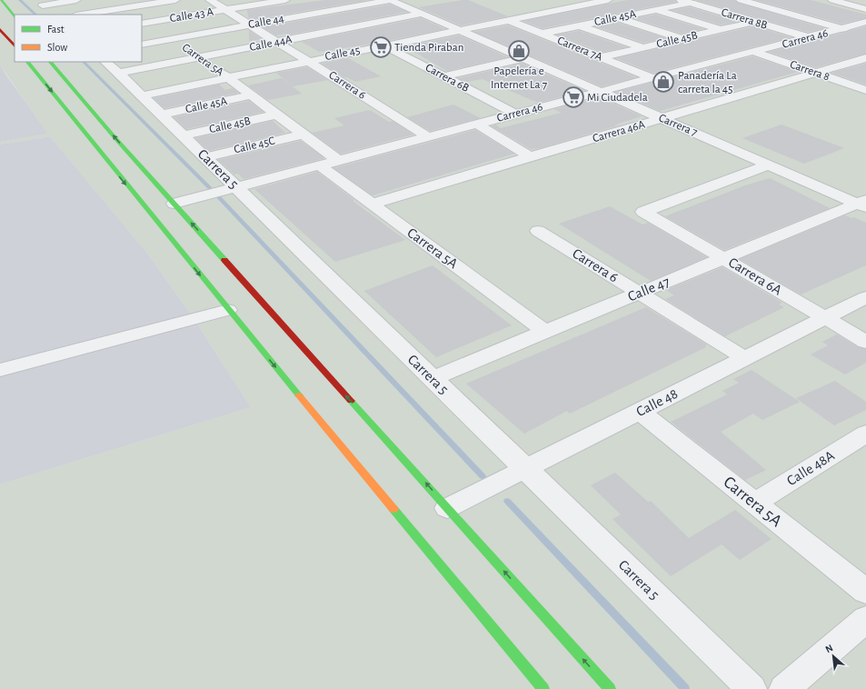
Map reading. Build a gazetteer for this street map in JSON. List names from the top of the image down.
{
  "streets": {
    "street": [
      "Calle 43 A",
      "Calle 45A",
      "Carrera 8B",
      "Calle 44",
      "Carrera 46",
      "Calle 45B",
      "Calle 44A",
      "Carrera 7A",
      "Calle 45",
      "Carrera 5A",
      "Carrera 8",
      "Carrera 6B",
      "Carrera 6",
      "Carrera 7",
      "Carrera 46A",
      "Calle 45C",
      "Carrera 5",
      "Carrera 6A",
      "Calle 47",
      "Calle 48",
      "Calle 48A"
    ]
  },
  "crossings": [
    ["Calle 43 A", "Carrera 6"],
    ["Calle 45A", "Carrera 8B"],
    ["Calle 45A", "Carrera 7A"],
    ["Calle 45A", "Carrera 5A"],
    ["Calle 45A", "Carrera 5"],
    ["Carrera 8B", "Carrera 46"],
    ["Carrera 8B", "Calle 45B"],
    ["Calle 44", "Carrera 5A"],
    ["Calle 44", "Carrera 6B"],
    ["Calle 44", "Carrera 6"],
    ["Calle 44", "Carrera 7"],
    ["Carrera 46", "Carrera 7A"],
    ["Carrera 46", "Carrera 5A"],
    ["Carrera 46", "Carrera 8"],
    ["Carrera 46", "Carrera 6B"],
    ["Carrera 46", "Carrera 6"],
    ["Carrera 46", "Carrera 7"],
    ["Carrera 46", "Carrera 5"],
    ["Calle 45B", "Carrera 7A"],
    ["Calle 45B", "Carrera 5A"],
    ["Calle 45B", "Carrera 5"],
    ["Calle 44A", "Carrera 5A"],
    ["Calle 44A", "Carrera 6B"],
    ["Calle 44A", "Carrera 6"],
    ["Calle 44A", "Carrera 7"],
    ["Calle 44A", "Carrera 5"],
    ["Carrera 7A", "Calle 45"],
    ["Calle 45", "Carrera 5A"],
    ["Calle 45", "Carrera 6B"],
    ["Calle 45", "Carrera 6"],
    ["Calle 45", "Carrera 7"],
    ["Calle 45", "Carrera 5"],
    ["Carrera 5A", "Carrera 46A"],
    ["Carrera 5A", "Calle 45C"],
    ["Carrera 5A", "Calle 47"],
    ["Carrera 5A", "Calle 48"],
    ["Carrera 5A", "Calle 48A"],
    ["Carrera 8", "Carrera 46A"],
    ["Carrera 6", "Calle 47"],
    ["Carrera 6", "Calle 48"],
    ["Carrera 7", "Carrera 46A"],
    ["Carrera 7", "Carrera 6A"],
    ["Carrera 7", "Calle 47"],
    ["Calle 45C", "Carrera 5"],
    ["Carrera 5", "Calle 47"],
    ["Carrera 5", "Calle 48"],
    ["Carrera 6A", "Calle 47"],
    ["Carrera 6A", "Calle 48"]
  ],
  "places": {
    "supermarket": ["Tienda Piraban", "Mi Ciudadela"],
    "shop": ["Papelería e Internet La 7", "Panadería La carreta la 45"]
  },
  "legend": ["Fast", "Slow"],
  "north": "top left"
}
